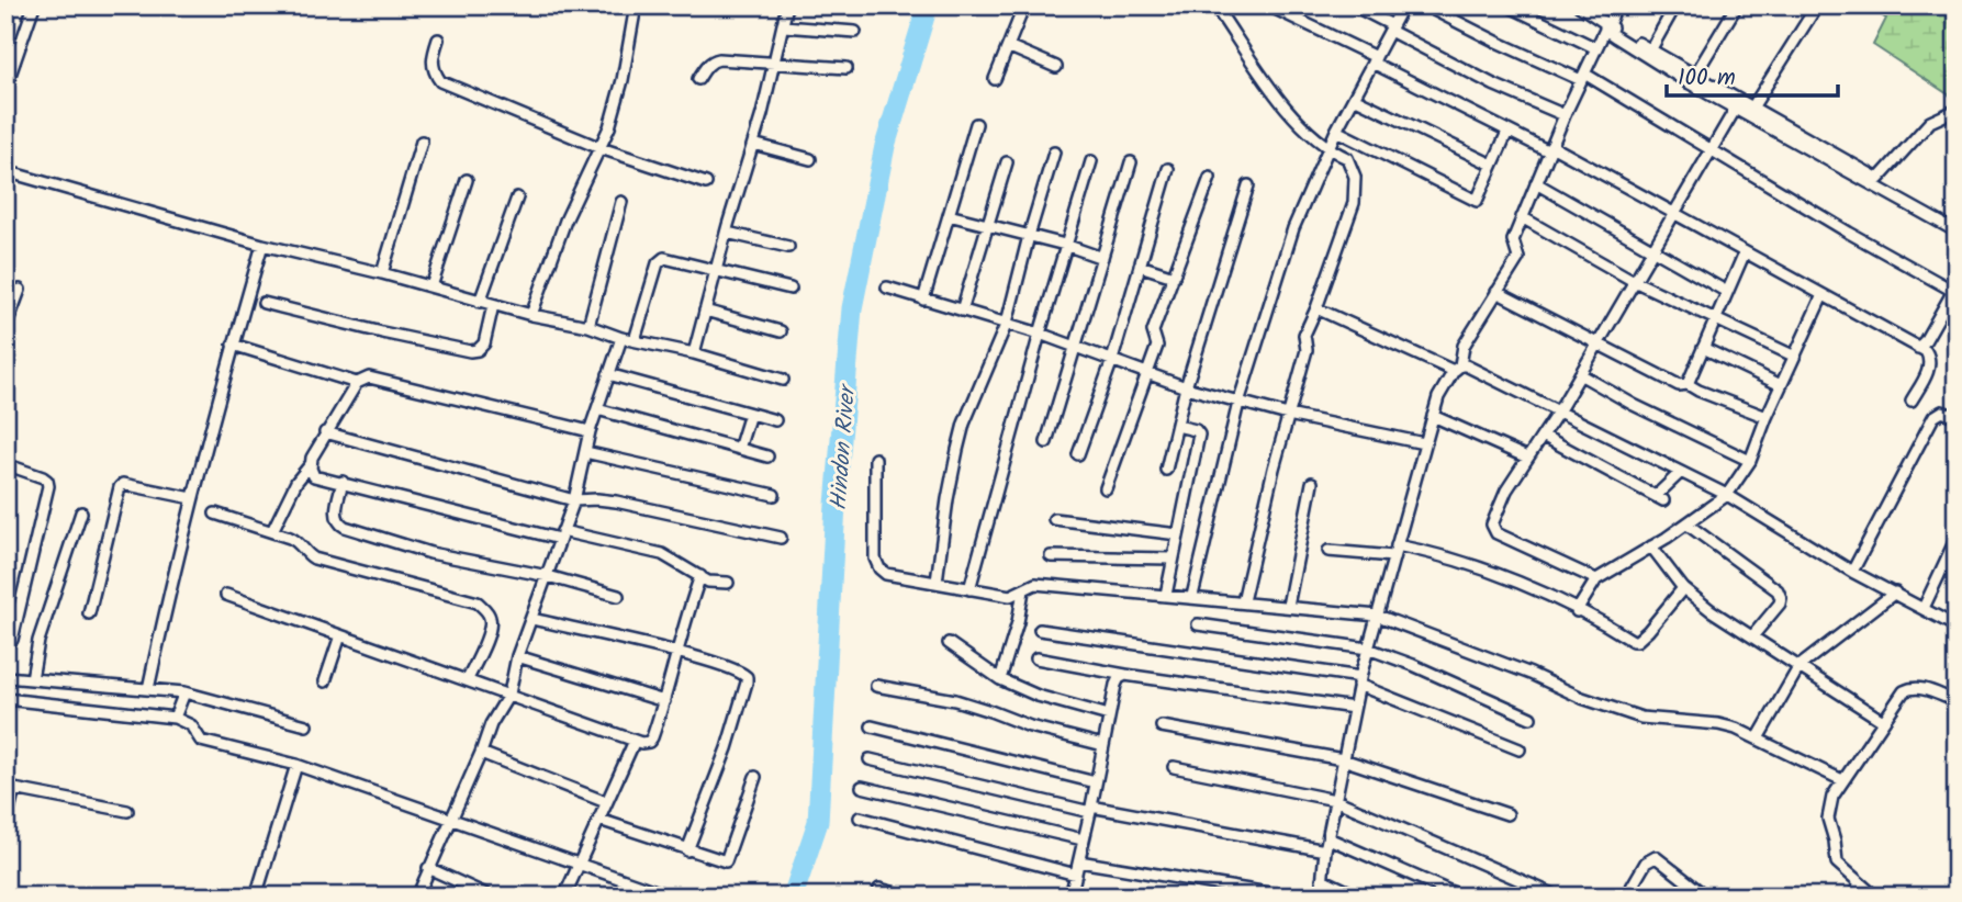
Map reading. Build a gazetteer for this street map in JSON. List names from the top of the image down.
{
  "water": ["Hindon River"],
  "scale_bar": "100 m"
}
